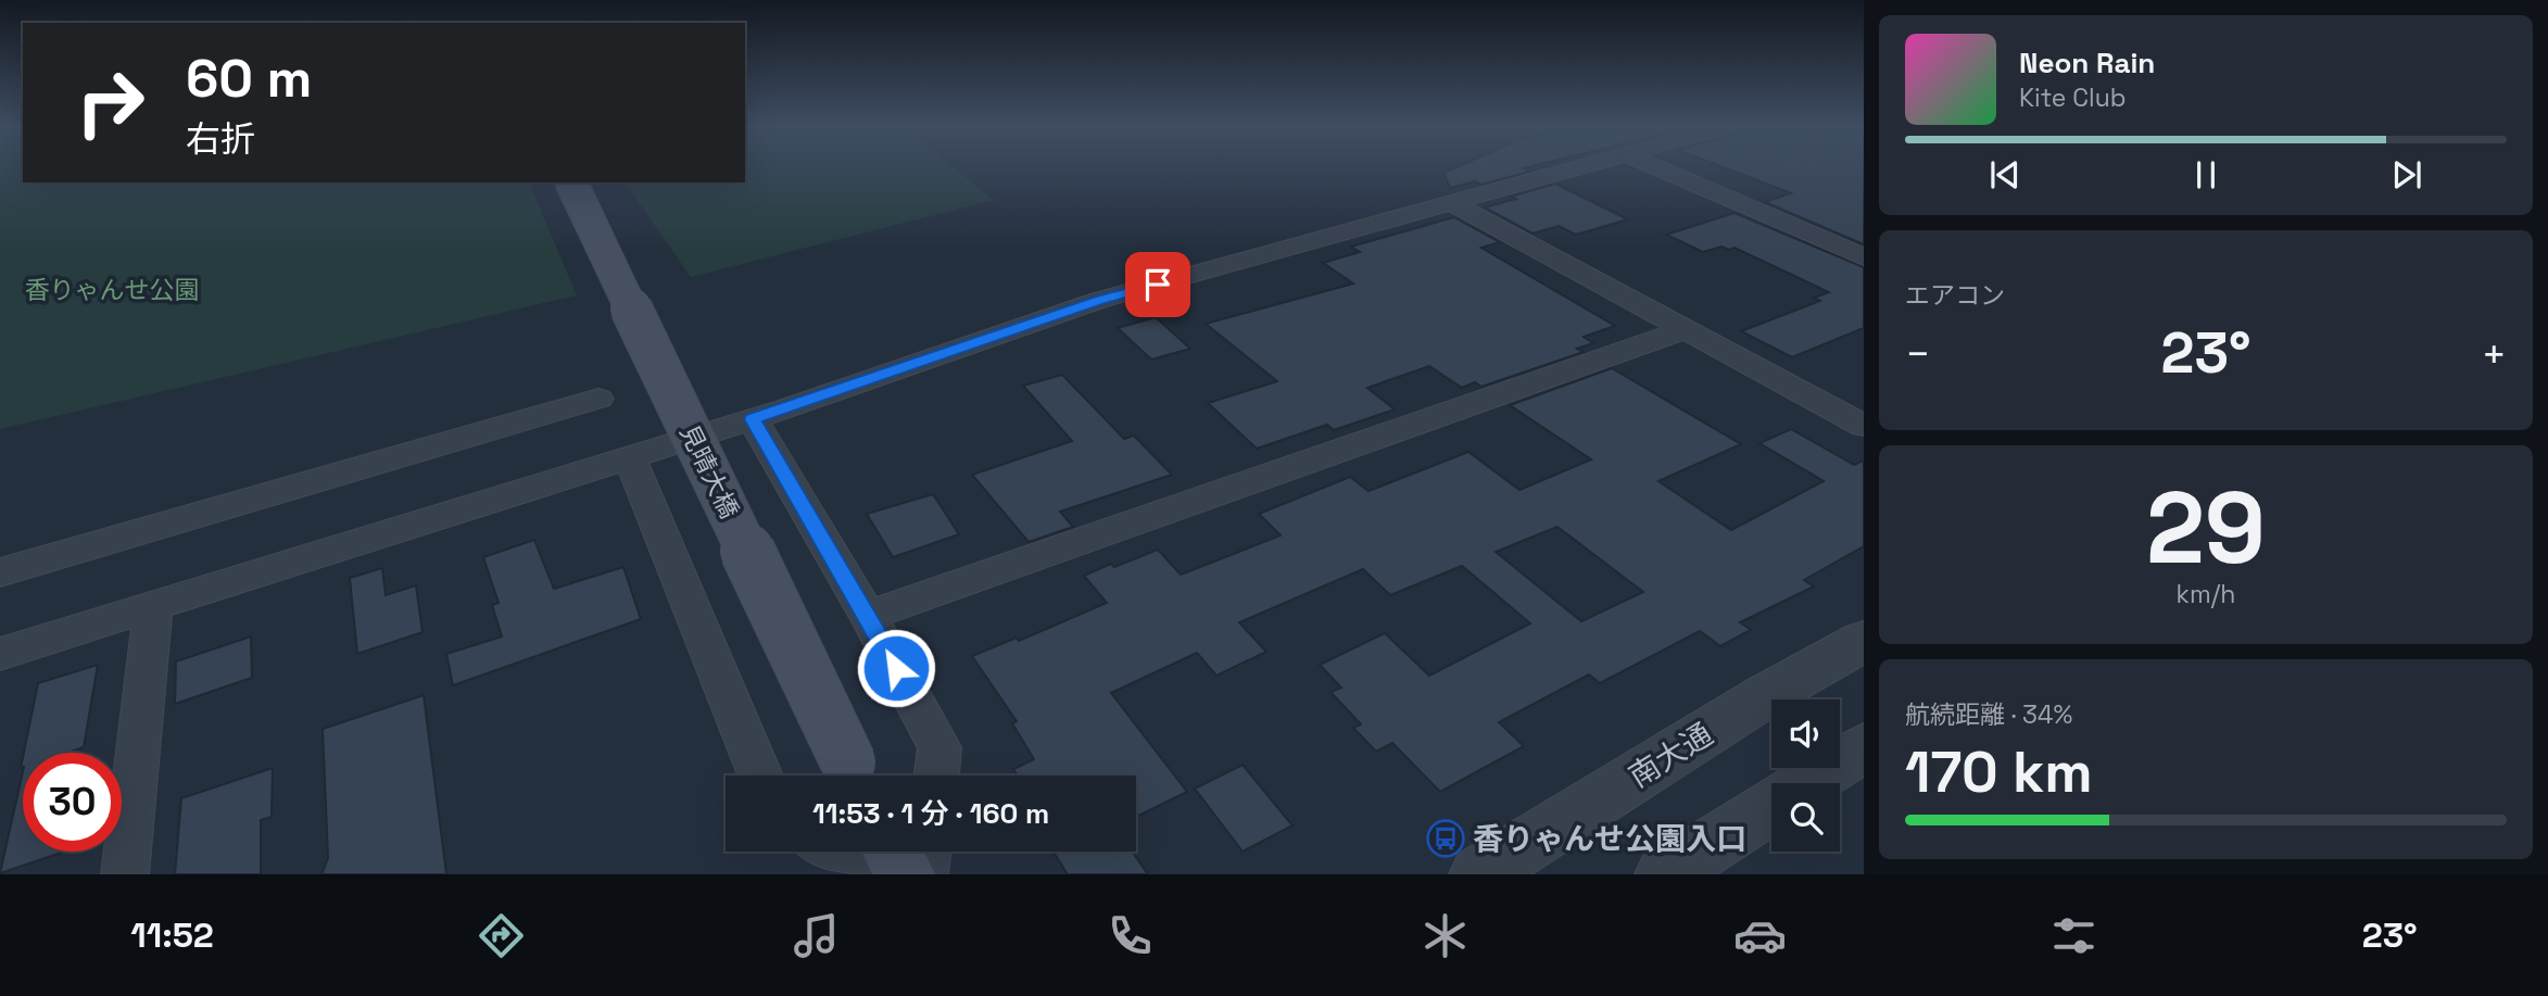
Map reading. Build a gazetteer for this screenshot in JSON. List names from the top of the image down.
{
  "streets": {
    "main road": ["見晴大橋"],
    "street": ["南大通"]
  },
  "parks": ["香りゃんせ公園"],
  "places": {
    "bus stop": ["香りゃんせ公園入口"]
  },
  "page": {
    "turn": ["60 m", "右折"],
    "song": ["Neon Rain", "Kite Club"],
    "tile": [
      "エアコン",
      ["29", "km/h"],
      ["航続距離 · 34%", "170 km"]
    ],
    "heat": ["−", "23°", "+"],
    "limit": "30",
    "trip": "11:53 · 1 分 · 160 m",
    "tabs": ["11:52", "23°"]
  }
}
